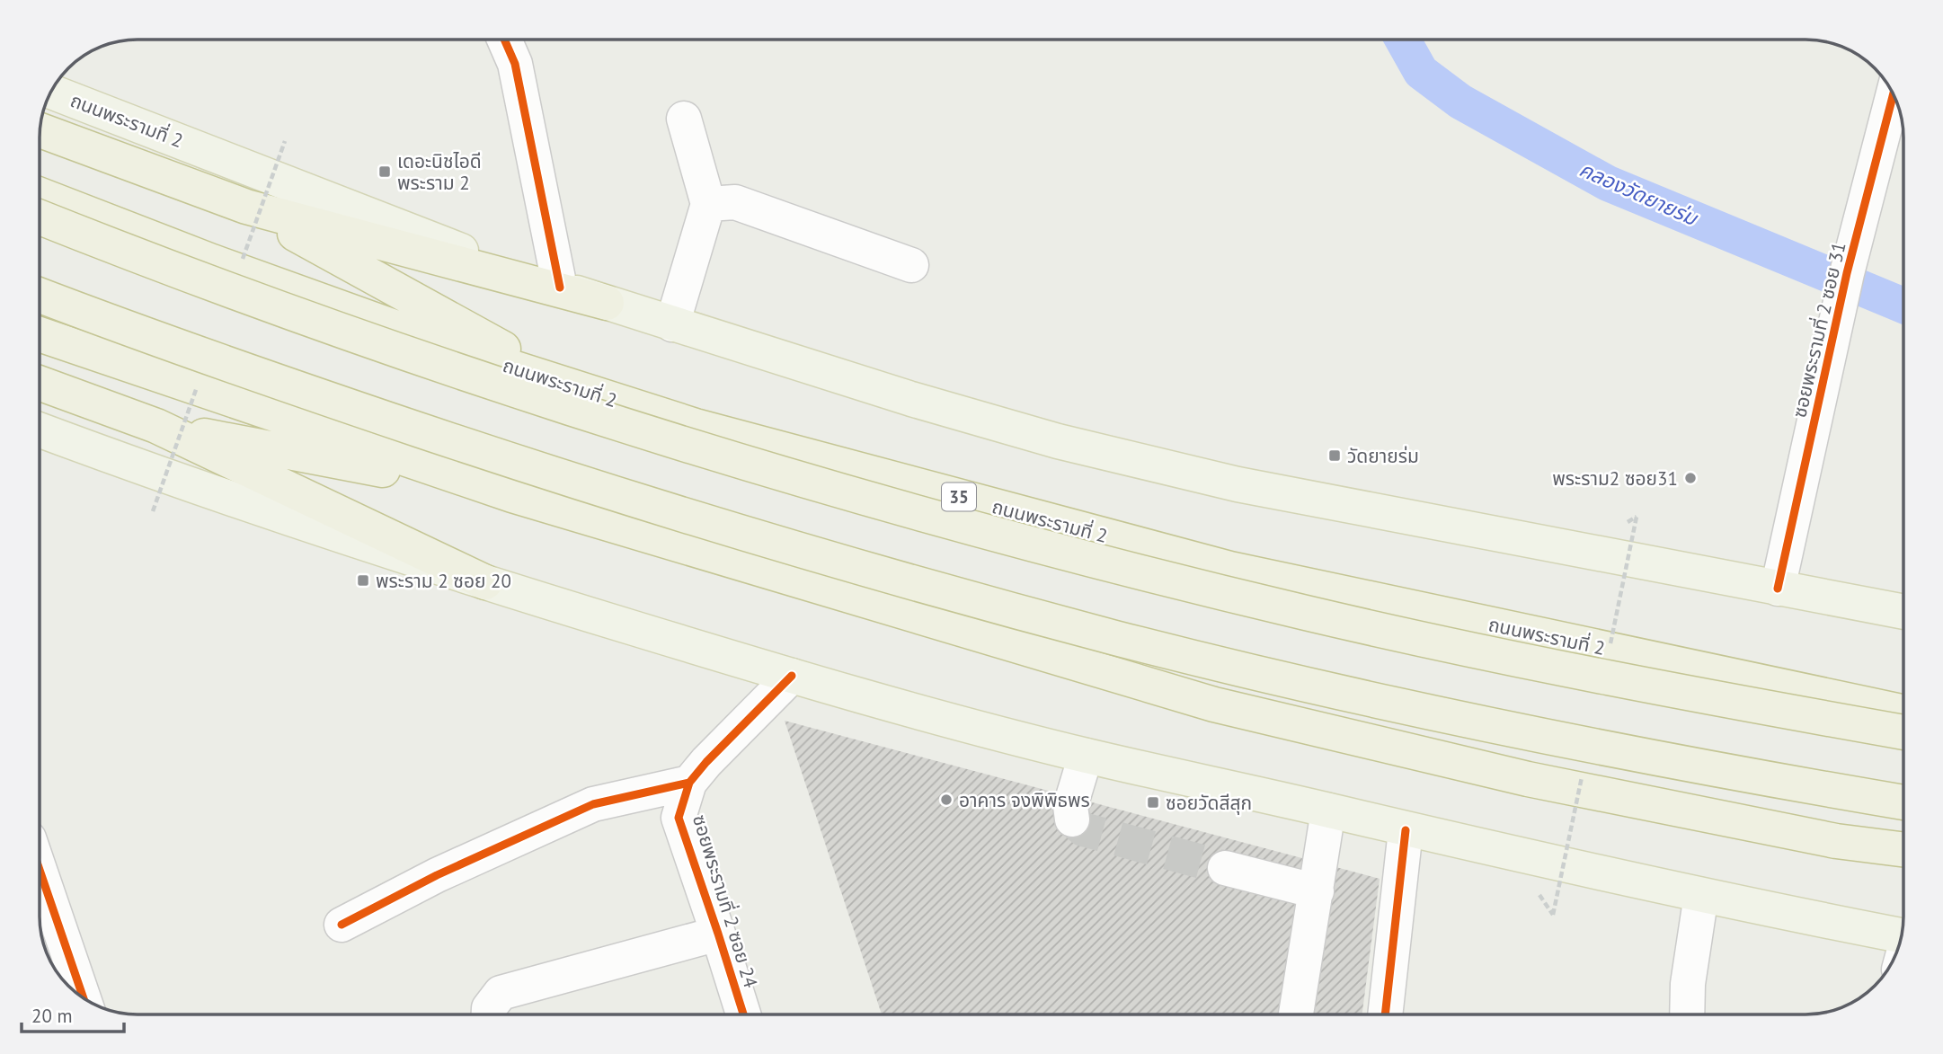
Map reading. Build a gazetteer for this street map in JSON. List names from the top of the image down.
{
  "streets": {
    "highway": ["ถนนพระรามที่ 2", "35"],
    "street": ["ซอยพระรามที่ 2 ซอย 31", "ซอยพระรามที่ 2 ซอย 24"]
  },
  "crossings": [
    ["ถนนพระรามที่ 2", "ซอยพระรามที่ 2 ซอย 31"]
  ],
  "water": ["คลองวัดยายร่ม"],
  "places": {
    "transit": [
      "เดอะนิชไอดี พระราม 2",
      "วัดยายร่ม",
      "พระราม 2 ซอย 20",
      "ซอยวัดสีสุก"
    ],
    "other": ["พระราม2 ซอย31", "อาคาร จงพิพิธพร"]
  },
  "scale_bar": "20 m"
}
